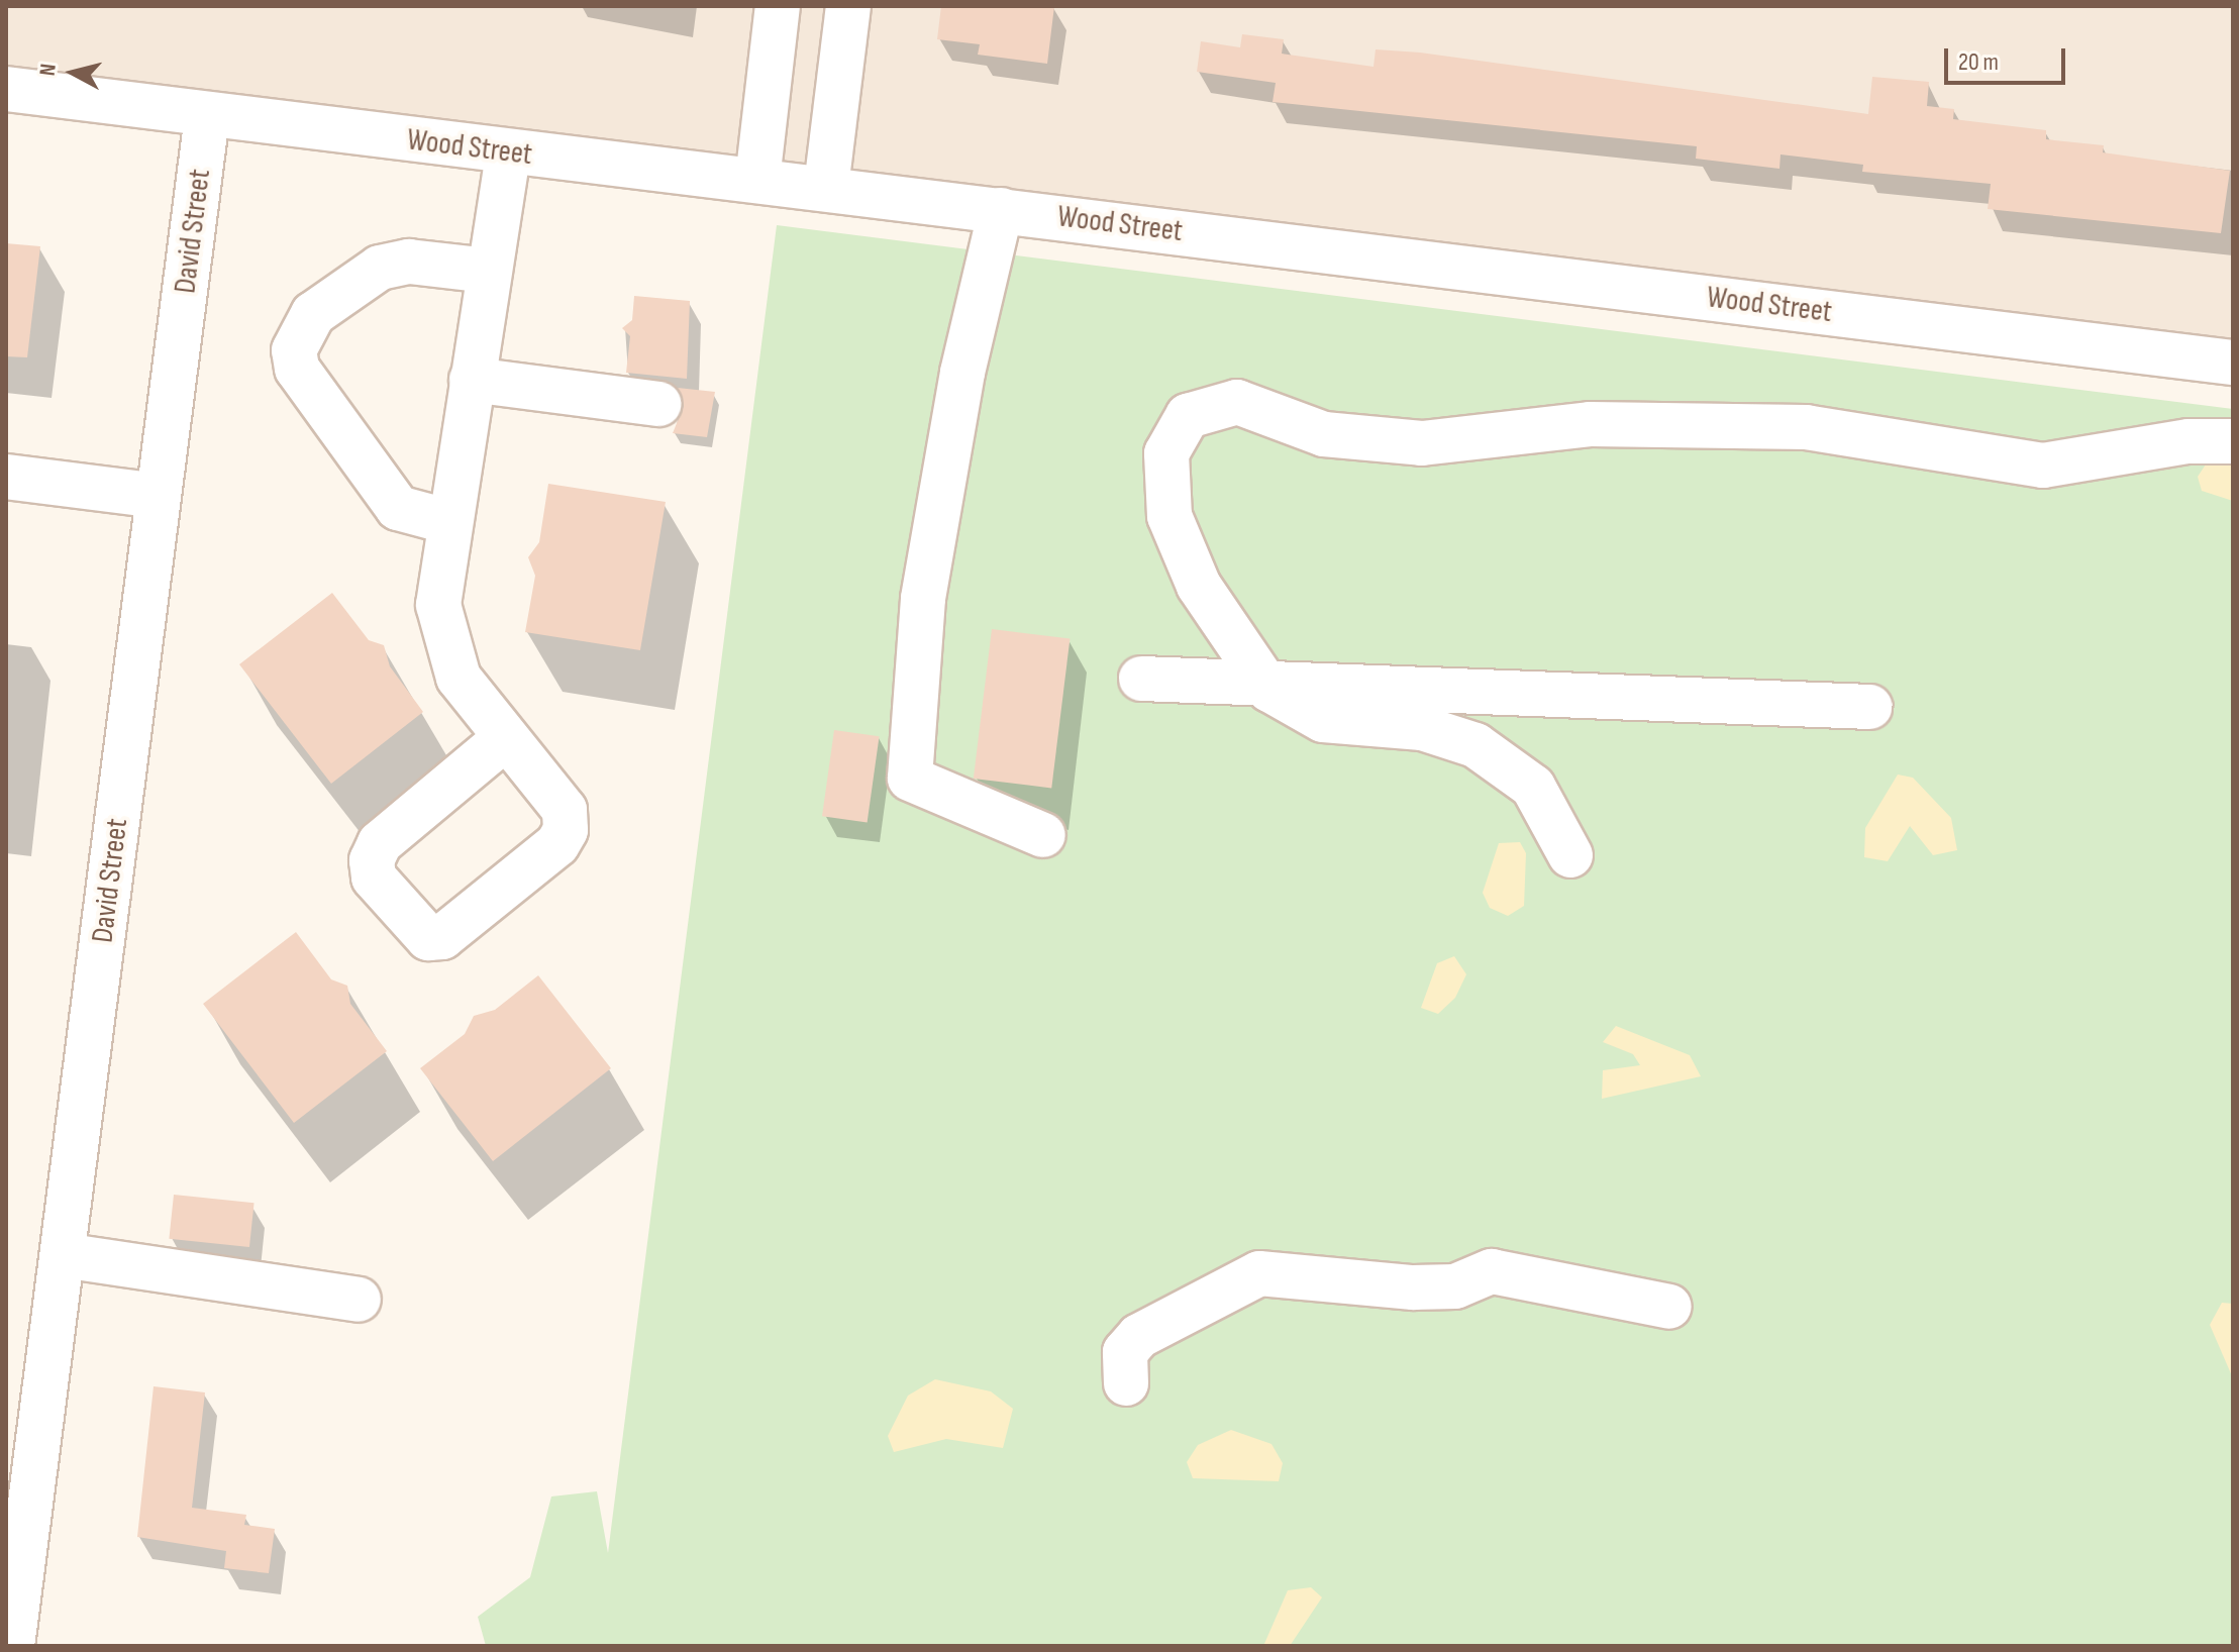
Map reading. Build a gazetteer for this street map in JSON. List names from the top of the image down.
{
  "streets": {
    "street": ["Wood Street", "David Street"]
  },
  "crossings": [
    ["Wood Street", "David Street"]
  ],
  "scale_bar": "20 m",
  "north": "left"
}
